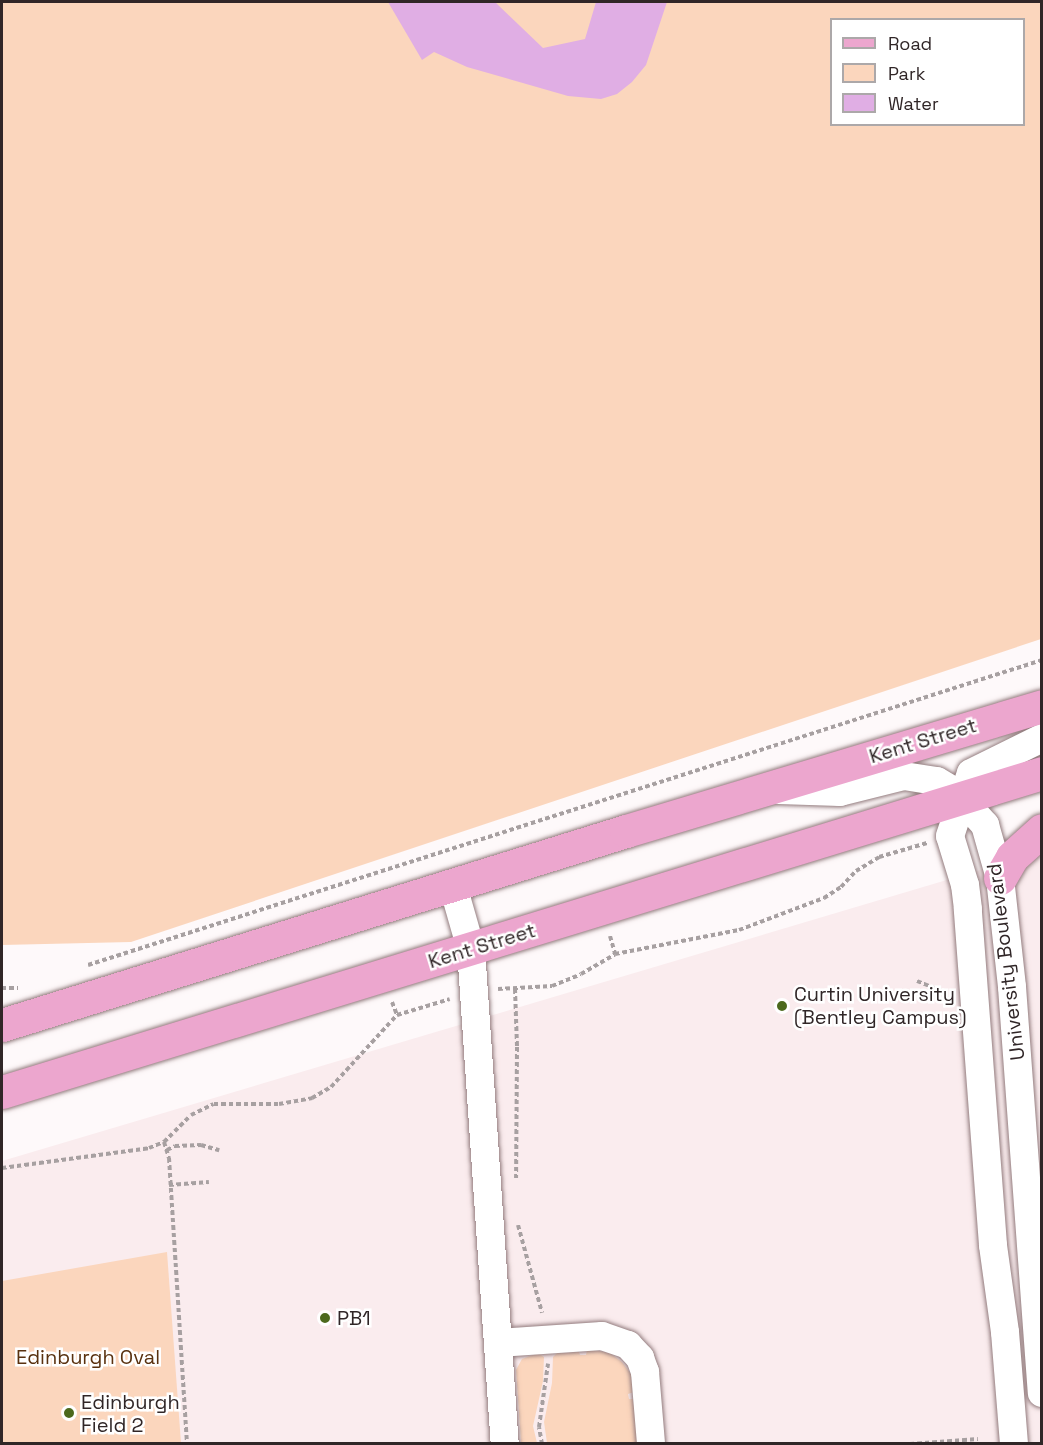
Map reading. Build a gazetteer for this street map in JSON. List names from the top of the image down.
{
  "streets": {
    "main road": ["Kent Street"],
    "street": ["University Boulevard"]
  },
  "crossings": [
    ["Kent Street", "University Boulevard"]
  ],
  "parks": ["Edinburgh Oval"],
  "places": ["Curtin University (Bentley Campus)", "PB1", "Edinburgh Field 2"],
  "legend": ["Road", "Park", "Water"]
}
